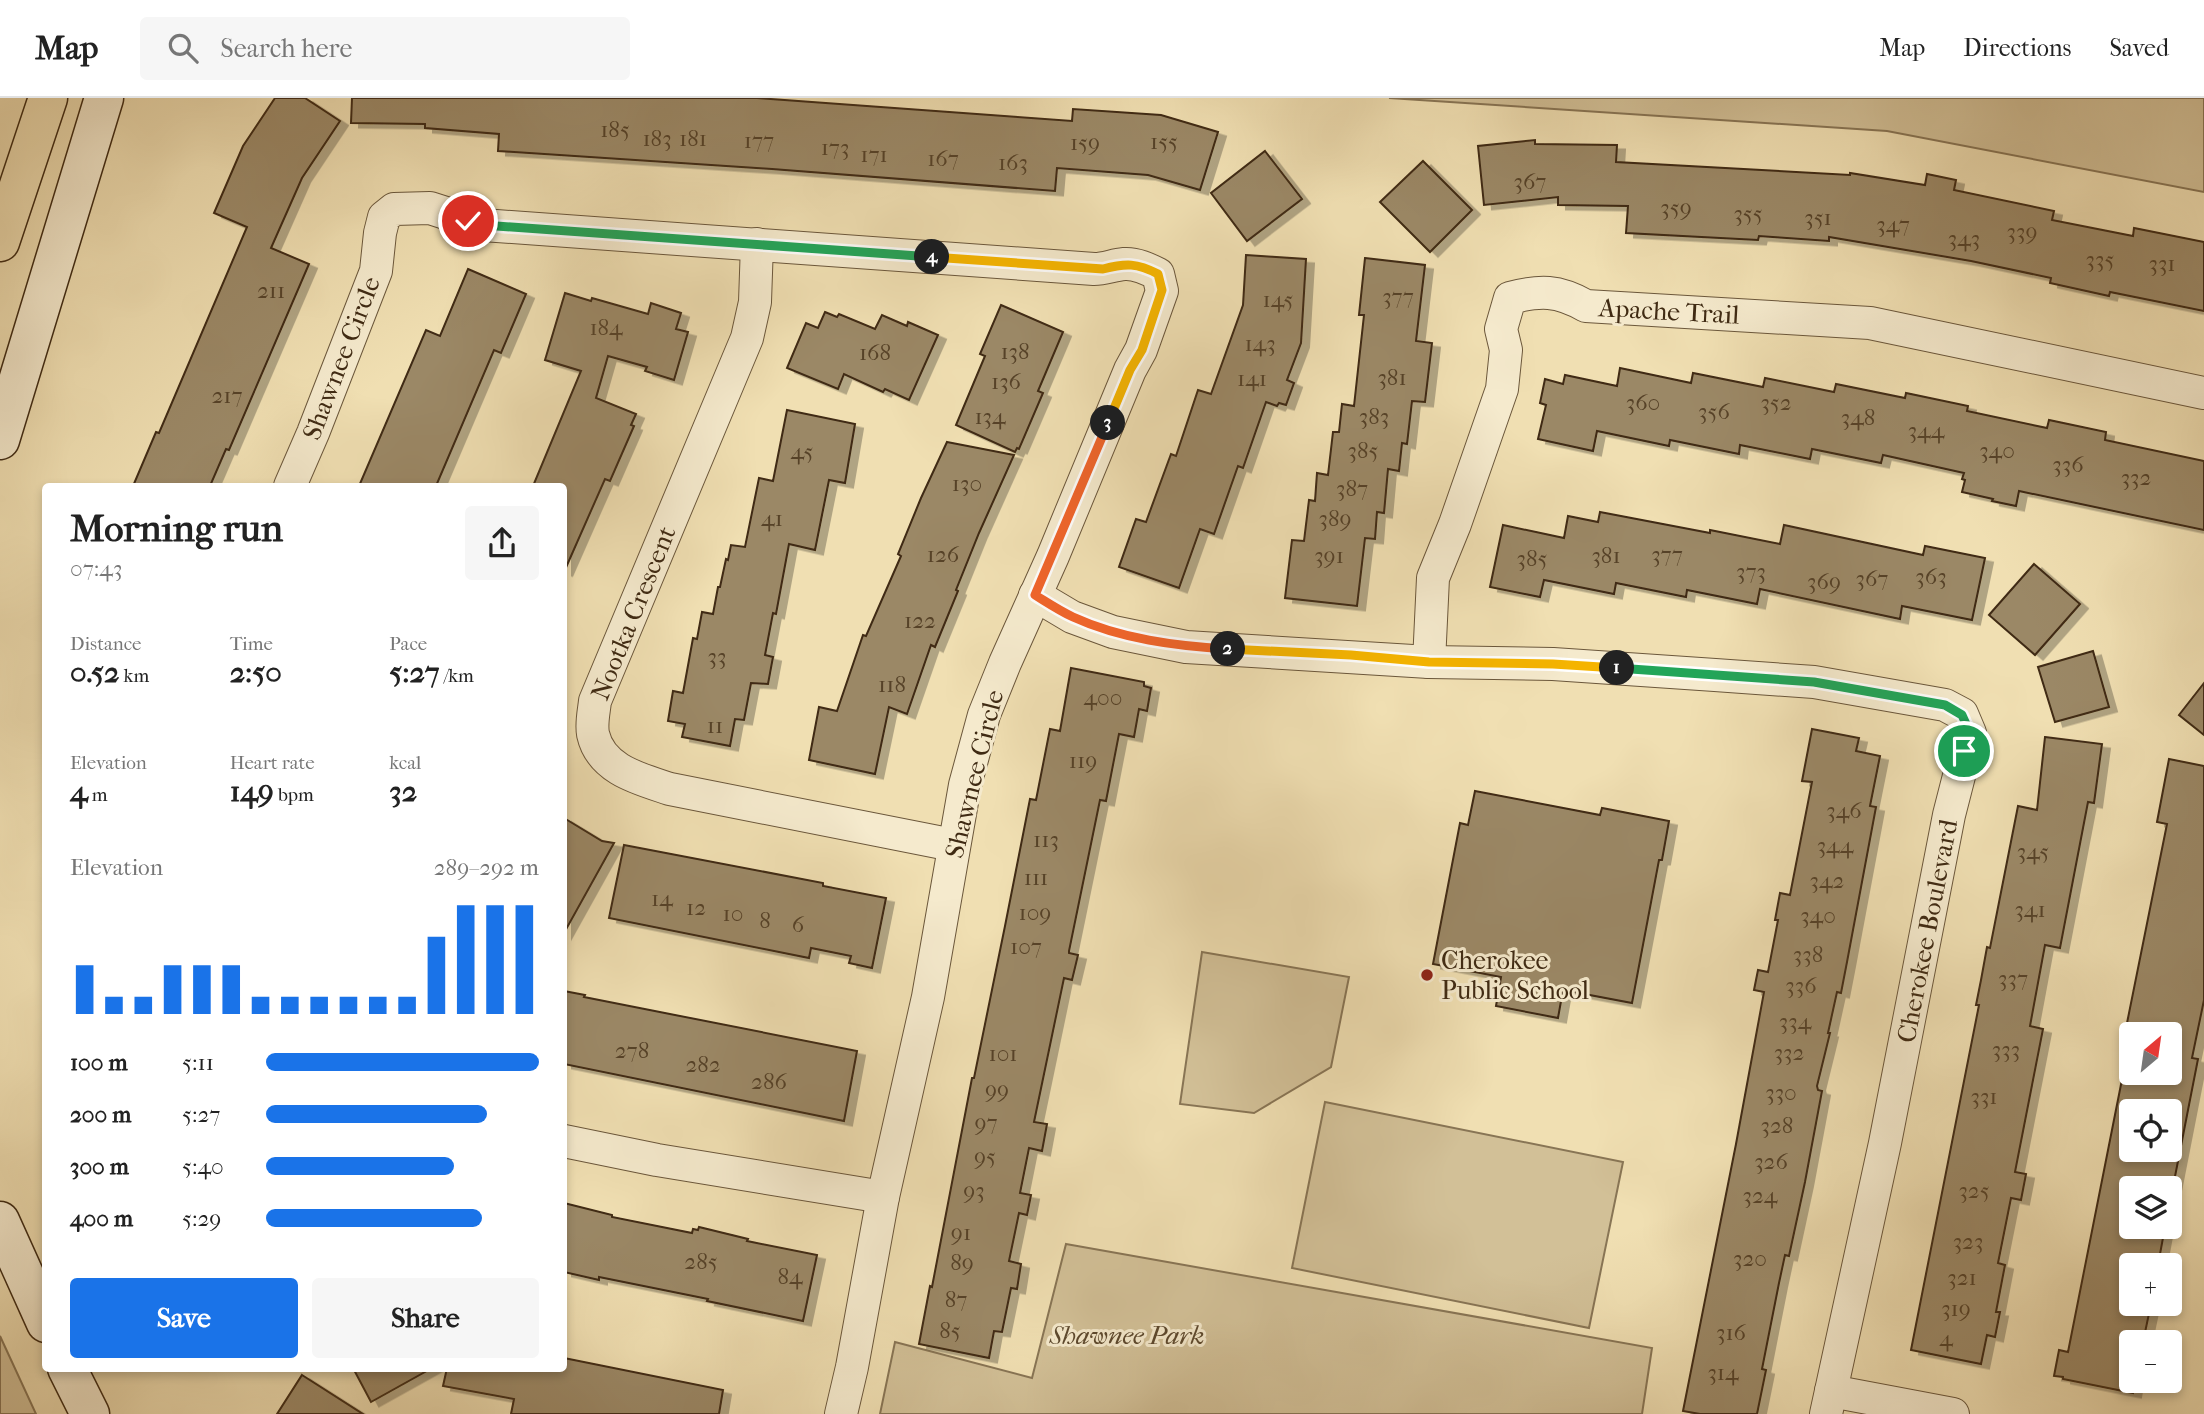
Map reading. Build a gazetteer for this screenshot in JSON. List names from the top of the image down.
{
  "streets": {
    "street": [
      "Apache Trail",
      "Shawnee Circle",
      "Nootka Crescent",
      "Cherokee Boulevard"
    ]
  },
  "crossings": [
    ["Apache Trail", "Cherokee Boulevard"],
    ["Shawnee Circle", "Nootka Crescent"],
    ["Shawnee Circle", "Cherokee Boulevard"]
  ],
  "parks": ["Shawnee Park"],
  "places": ["Cherokee Public School"],
  "house_numbers": [
    "185",
    "183",
    "181",
    "177",
    "155",
    "159",
    "173",
    "171",
    "167",
    "163",
    "367",
    "359",
    "355",
    "351",
    "347",
    "339",
    "343",
    "335",
    "331",
    "211",
    "377",
    "145",
    "184",
    "143",
    "138",
    "168",
    "381",
    "141",
    "136",
    "217",
    "360",
    "352",
    "356",
    "134",
    "383",
    "348",
    "344",
    "385",
    "340",
    "45",
    "336",
    "332",
    "130",
    "387",
    "41",
    "389",
    "126",
    "377",
    "391",
    "381",
    "385",
    "373",
    "363",
    "367",
    "369",
    "122",
    "33",
    "118",
    "400",
    "11",
    "119",
    "346",
    "113",
    "344",
    "345",
    "111",
    "342",
    "14",
    "12",
    "341",
    "109",
    "10",
    "340",
    "8",
    "6",
    "107",
    "338",
    "337",
    "336",
    "334",
    "333",
    "278",
    "332",
    "101",
    "282",
    "286",
    "99",
    "330",
    "331",
    "97",
    "328",
    "95",
    "326",
    "93",
    "325",
    "324",
    "91",
    "323",
    "320",
    "285",
    "89",
    "84",
    "321",
    "87",
    "319",
    "85",
    "316",
    "4",
    "314"
  ],
  "north": "top right",
  "page": {
    "header": "Map",
    "search": "Search here",
    "nav": ["Map", "Directions", "Saved"],
    "pins": [
      "4",
      "3",
      "2",
      "1"
    ],
    "heading": ["Morning run", "07:43"],
    "stats": [
      ["Distance", "0.52 km"],
      ["Time", "2:50"],
      ["Pace", "5:27 /km"],
      ["Elevation", "4 m"],
      ["Heart rate", "149 bpm"],
      ["kcal", "32"]
    ],
    "chart": ["Elevation", "289–292 m"],
    "map_buttons": ["+", "−"],
    "list": [
      {
        "name": "100 m",
        "note": "5:11"
      },
      {
        "name": "200 m",
        "note": "5:27"
      },
      {
        "name": "300 m",
        "note": "5:40"
      },
      {
        "name": "400 m",
        "note": "5:29"
      }
    ],
    "buttons": ["Save", "Share"]
  }
}
